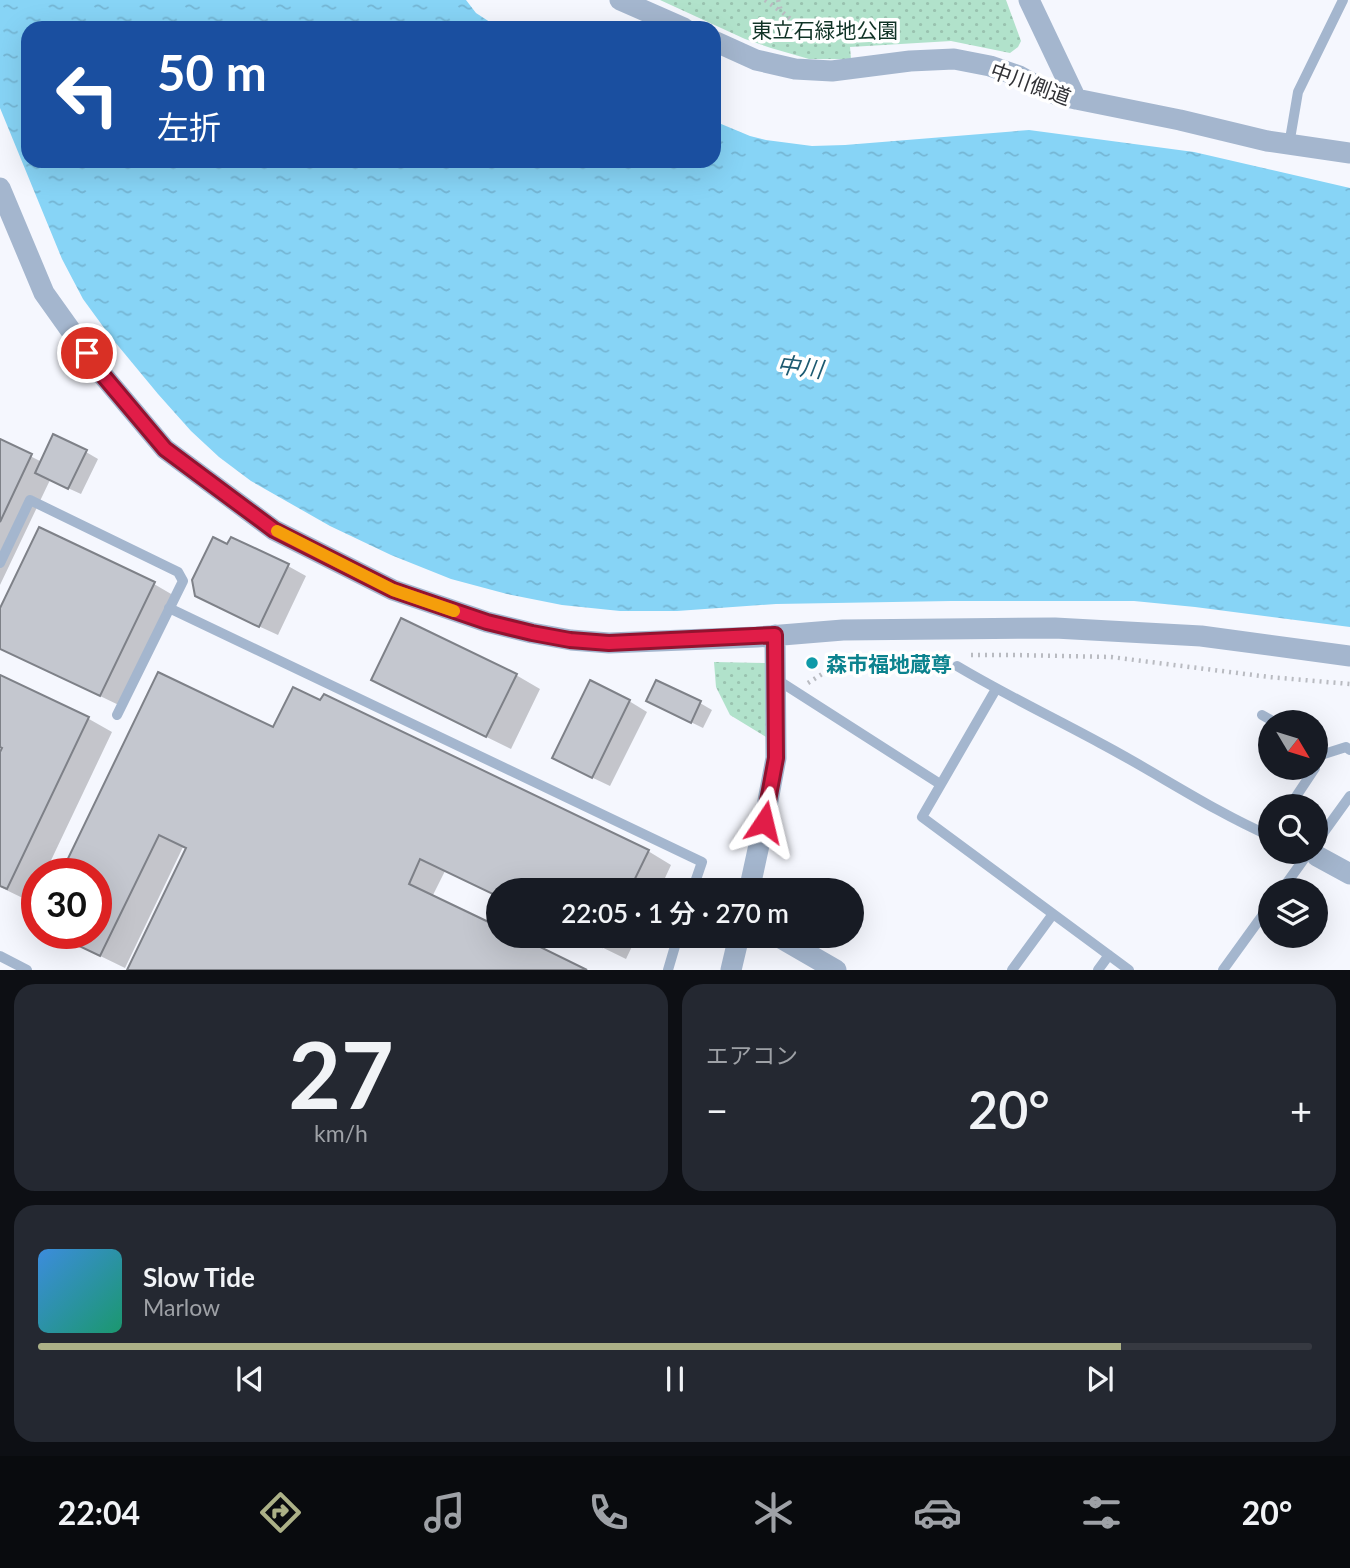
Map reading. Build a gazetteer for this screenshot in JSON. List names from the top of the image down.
{
  "streets": {
    "street": ["中川側道"]
  },
  "water": ["中川"],
  "parks": ["東立石緑地公園"],
  "places": ["森市福地蔵尊"],
  "north": "bottom right",
  "page": {
    "turn": ["50 m", "左折"],
    "limit": "30",
    "trip": "22:05 · 1 分 · 270 m",
    "tile": [
      ["27", "km/h"],
      "エアコン"
    ],
    "heat": ["−", "20°", "+"],
    "song": ["Slow Tide", "Marlow"],
    "tabs": ["22:04", "20°"]
  }
}
